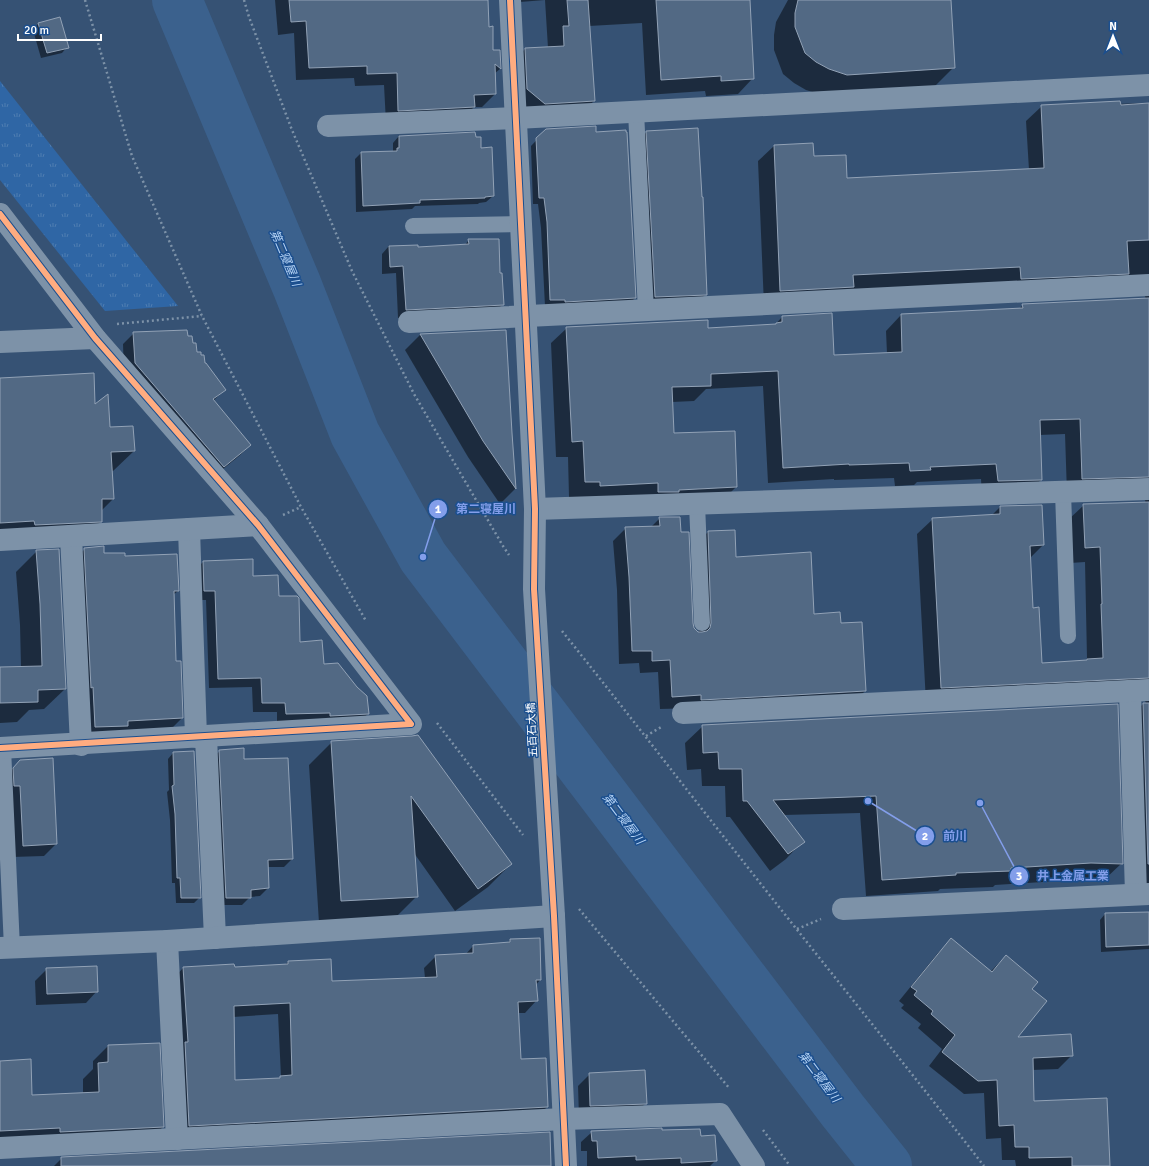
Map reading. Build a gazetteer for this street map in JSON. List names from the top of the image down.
{
  "streets": {
    "street": ["五百石大橋"]
  },
  "water": ["第二寝屋川"],
  "places": ["第二寝屋川", "前川", "井上金属工業"],
  "scale_bar": "20 m",
  "north": "top"
}
